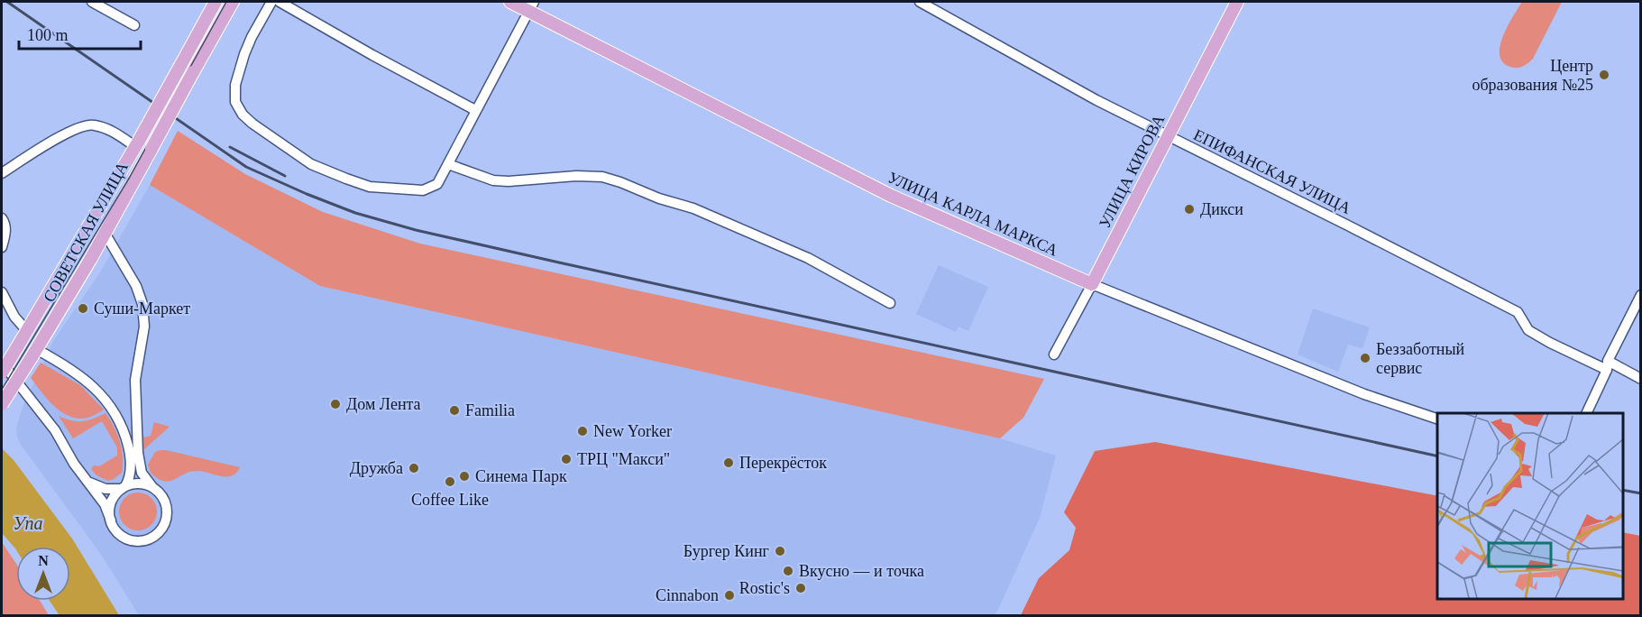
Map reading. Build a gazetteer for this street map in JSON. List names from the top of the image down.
{
  "streets": {
    "main road": ["УЛИЦА КИРОВА", "УЛИЦА КАРЛА МАРКСА", "СОВЕТСКАЯ УЛИЦА"],
    "street": ["ЕПИФАНСКАЯ УЛИЦА"]
  },
  "crossings": [
    ["УЛИЦА КИРОВА", "ЕПИФАНСКАЯ УЛИЦА"],
    ["УЛИЦА КИРОВА", "УЛИЦА КАРЛА МАРКСА"]
  ],
  "water": ["Упа"],
  "places": [
    "Центр образования №25",
    "Дикси",
    "Суши-Маркет",
    "Беззаботный сервис",
    "Дом Лента",
    "Familia",
    "New Yorker",
    "ТРЦ \"Макси\"",
    "Перекрёсток",
    "Дружба",
    "Синема Парк",
    "Coffee Like",
    "Бургер Кинг",
    "Вкусно — и точка",
    "Rostic's",
    "Cinnabon"
  ],
  "scale_bar": "100 m",
  "north": "top"
}
